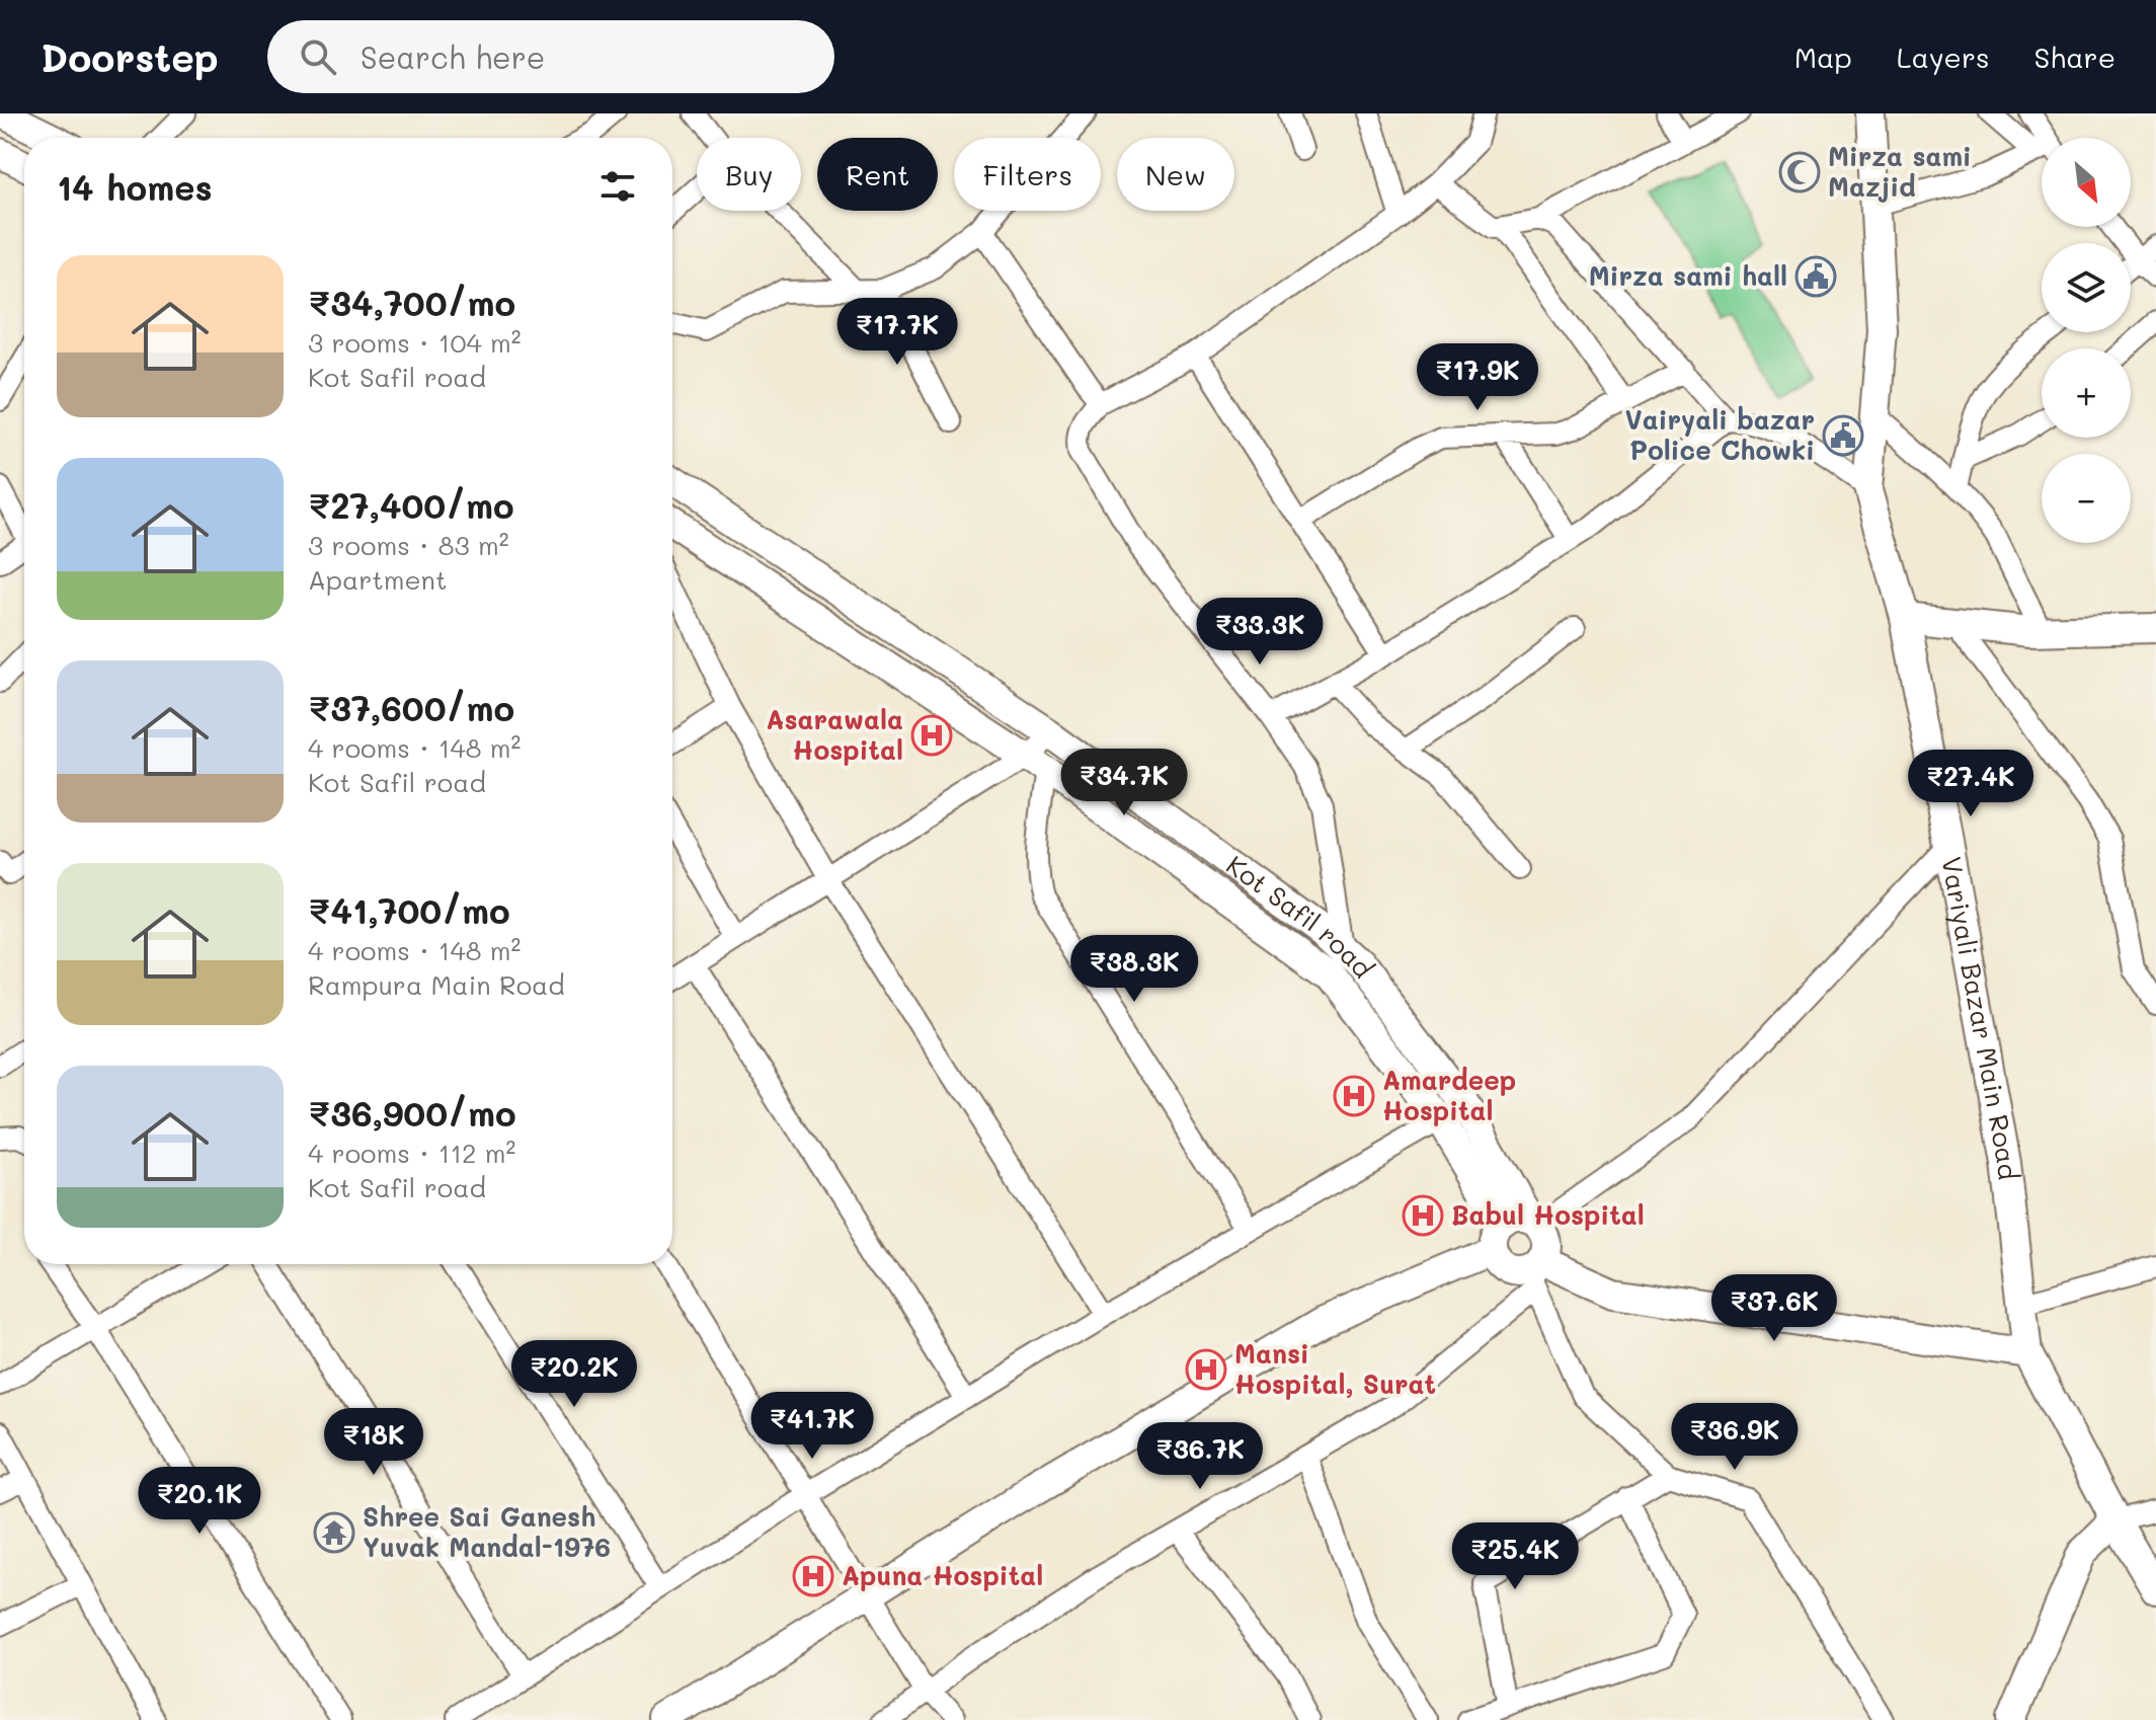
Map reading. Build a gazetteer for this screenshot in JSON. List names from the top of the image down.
{
  "streets": {
    "main road": ["Kot Safil road", "Variyali Bazar Main Road"]
  },
  "places": {
    "mosque": ["Mirza sami Mazjid"],
    "public building": ["Mirza sami hall", "Vairyali bazar Police Chowki"],
    "hospital": [
      "Asarawala Hospital",
      "Amardeep Hospital",
      "Babul Hospital",
      "Mansi Hospital, Surat",
      "Apuna Hospital"
    ],
    "temple": ["Shree Sai Ganesh Yuvak Mandal-1976"]
  },
  "north": "bottom right",
  "page": {
    "header": "Doorstep",
    "search": "Search here",
    "nav": ["Map", "Layers", "Share"],
    "map_buttons": ["+", "−"],
    "chip": [
      "Buy",
      "Rent",
      "Filters",
      "New"
    ],
    "heading": "14 homes",
    "list": [
      {
        "name": "₹34,700/mo",
        "note": "3 rooms · 104 m² · Kot Safil road"
      },
      {
        "name": "₹27,400/mo",
        "note": "3 rooms · 83 m² · Apartment"
      },
      {
        "name": "₹37,600/mo",
        "note": "4 rooms · 148 m² · Kot Safil road"
      },
      {
        "name": "₹41,700/mo",
        "note": "4 rooms · 148 m² · Rampura Main Road"
      },
      {
        "name": "₹36,900/mo",
        "note": "4 rooms · 112 m² · Kot Safil road"
      }
    ],
    "price": [
      "₹17.7K",
      "₹17.9K",
      "₹33.3K",
      "₹34.7K",
      "₹27.4K",
      "₹38.3K",
      "₹37.6K",
      "₹20.2K",
      "₹41.7K",
      "₹36.9K",
      "₹18K",
      "₹36.7K",
      "₹20.1K",
      "₹25.4K"
    ]
  }
}
